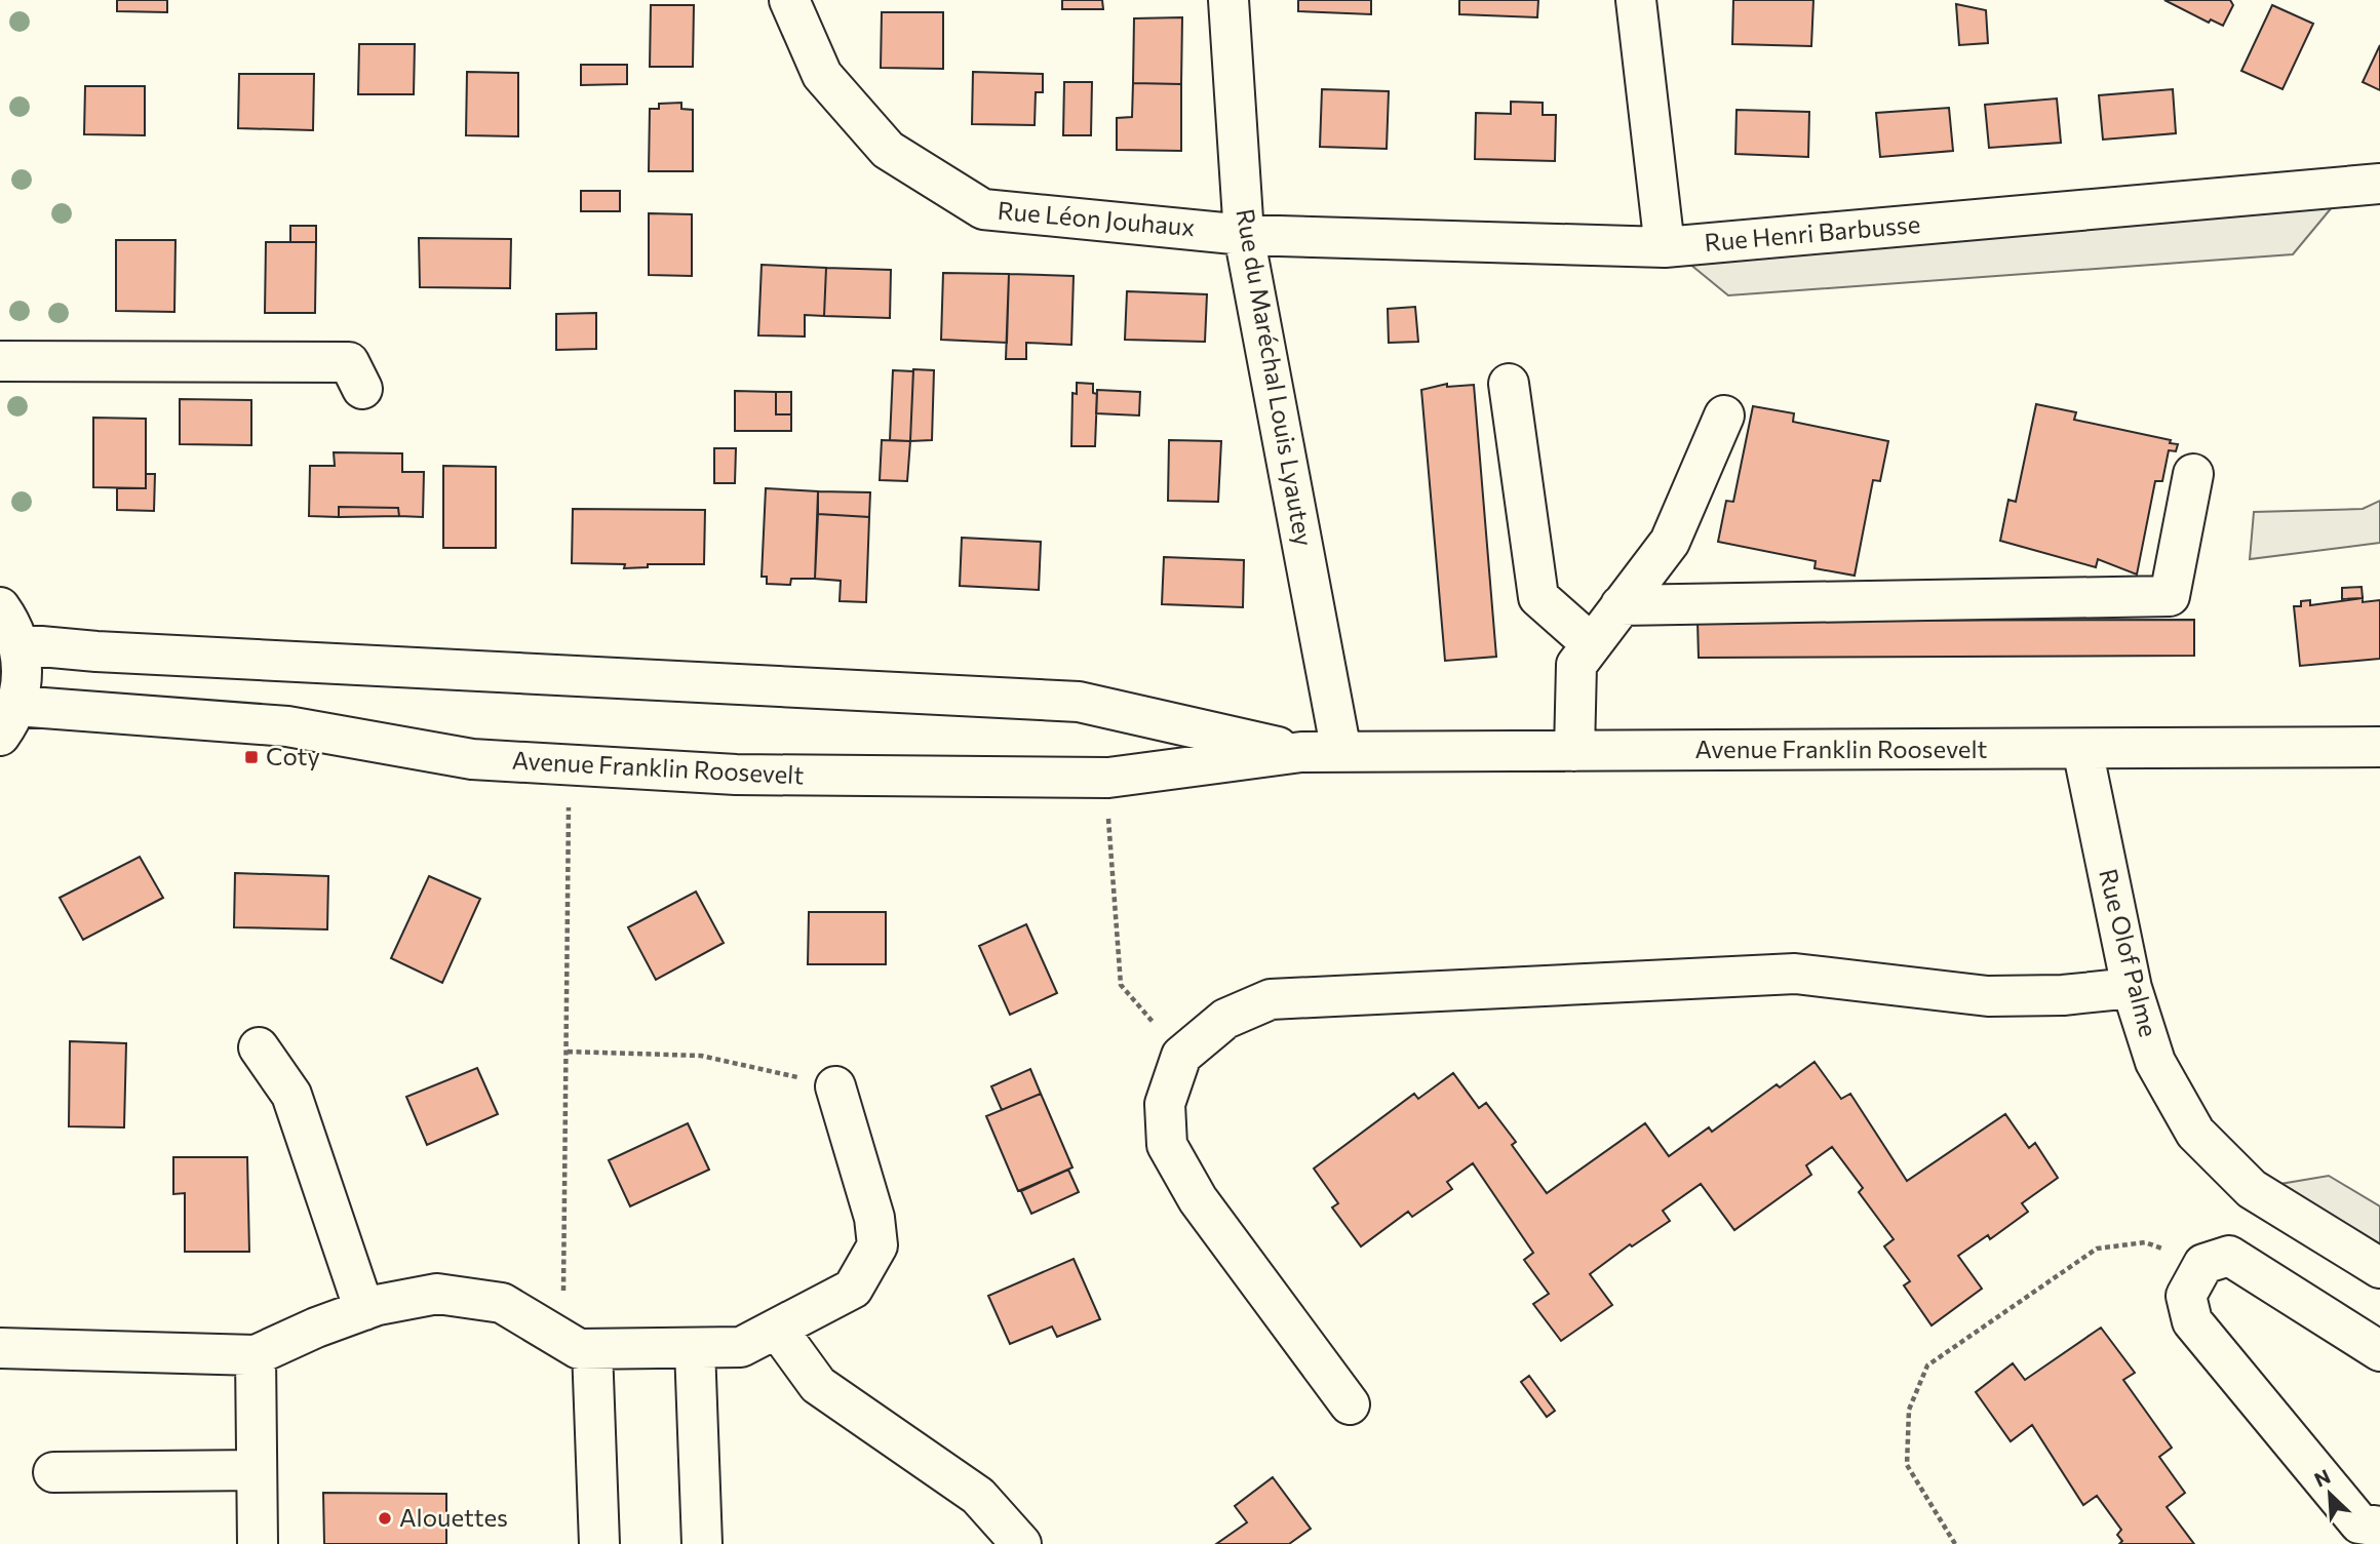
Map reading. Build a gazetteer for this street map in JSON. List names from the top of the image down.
{
  "streets": {
    "street": [
      "Rue Léon Jouhaux",
      "Rue Henri Barbusse",
      "Rue du Maréchal Louis Lyautey",
      "Avenue Franklin Roosevelt",
      "Rue Olof Palme"
    ]
  },
  "crossings": [
    ["Rue Léon Jouhaux", "Rue Henri Barbusse"],
    ["Rue Léon Jouhaux", "Rue du Maréchal Louis Lyautey"],
    ["Rue Henri Barbusse", "Rue du Maréchal Louis Lyautey"],
    ["Rue du Maréchal Louis Lyautey", "Avenue Franklin Roosevelt"],
    ["Avenue Franklin Roosevelt", "Rue Olof Palme"]
  ],
  "places": {
    "transit": ["Coty"],
    "other": ["Alouettes"]
  },
  "north": "top left"
}
